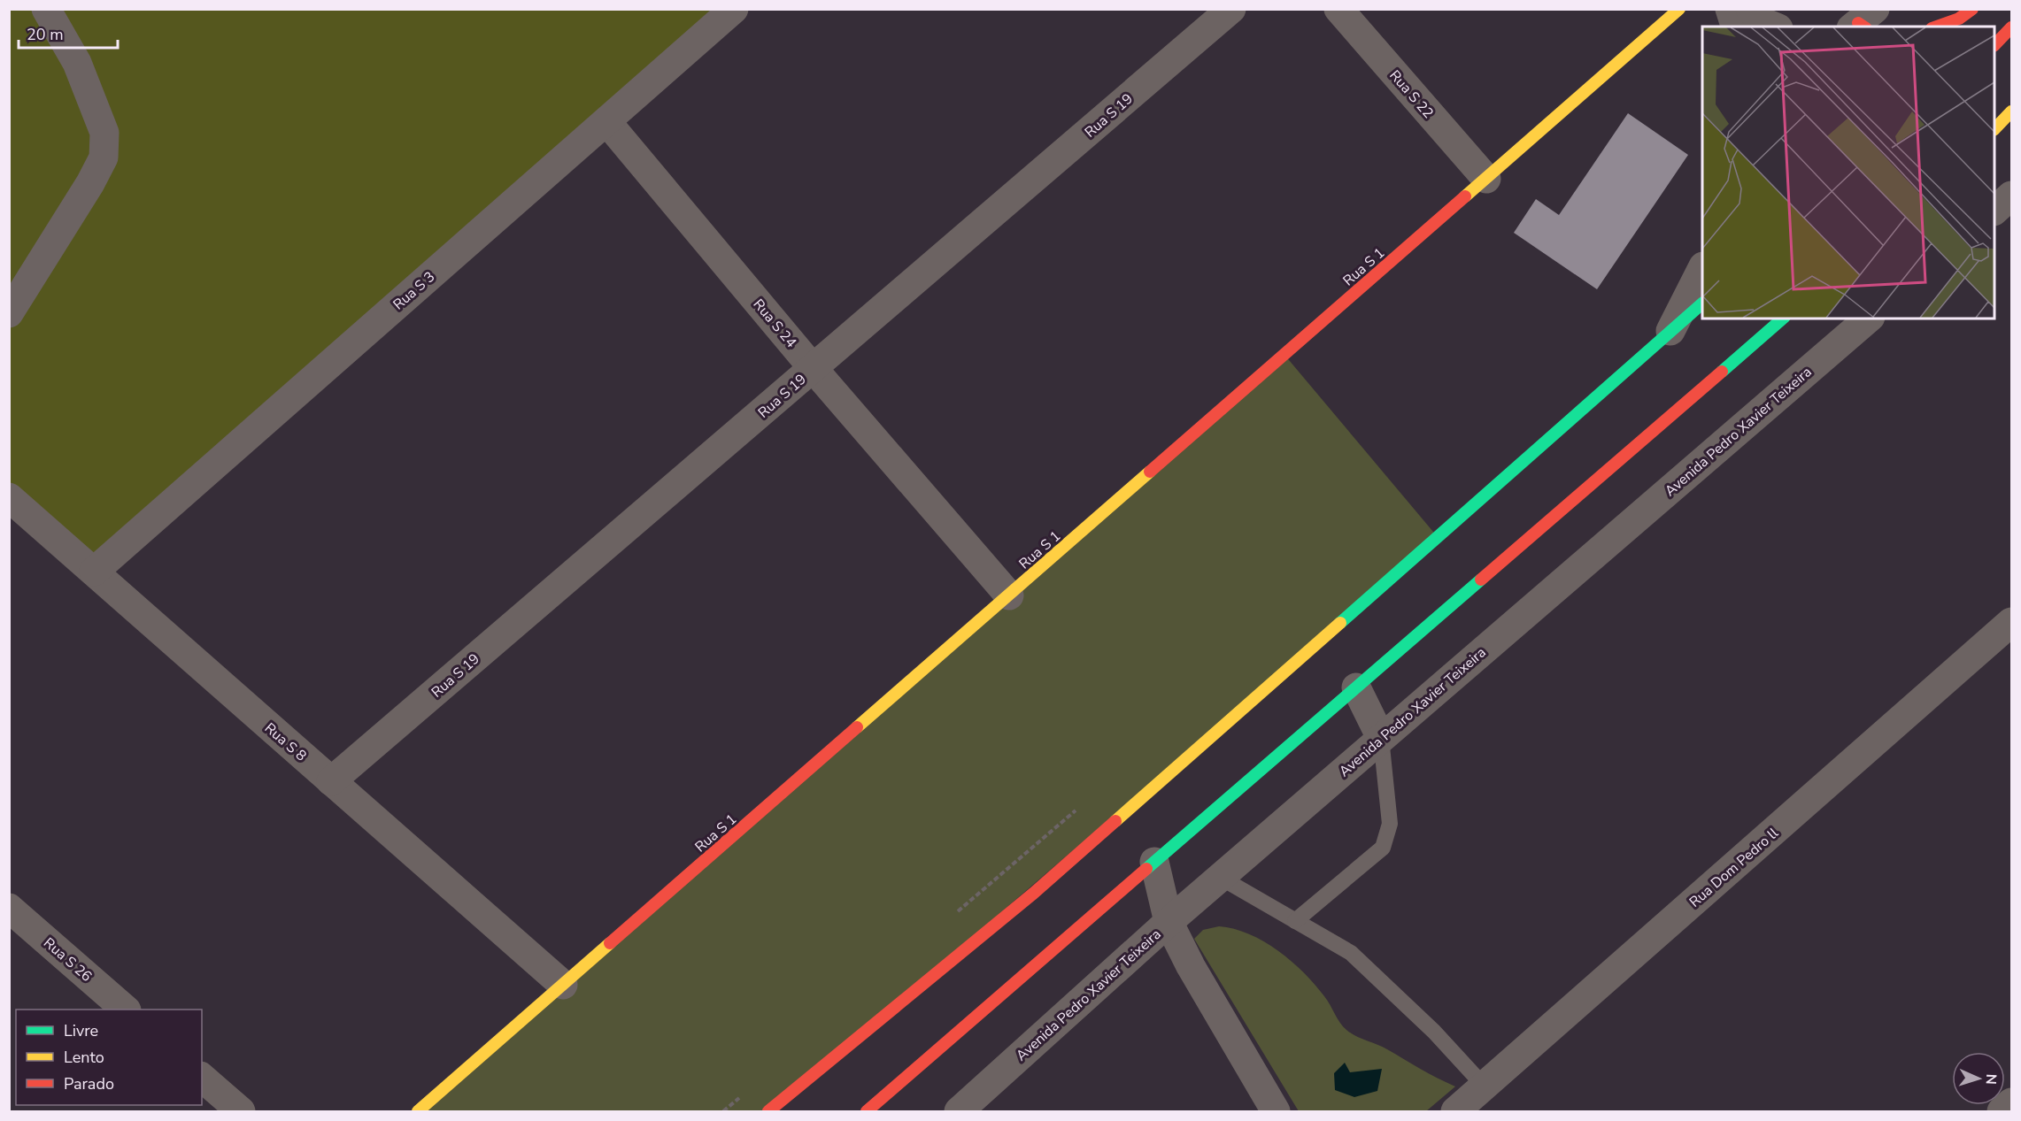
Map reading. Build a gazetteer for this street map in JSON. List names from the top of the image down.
{
  "streets": {
    "main road": ["Rua S 1"],
    "street": [
      "Rua S 22",
      "Rua S 19",
      "Rua S 3",
      "Rua S 24",
      "Avenida Pedro Xavier Teixeira",
      "Rua S 8",
      "Rua Dom Pedro ll",
      "Rua S 26"
    ]
  },
  "crossings": [
    ["Rua S 22", "Rua S 1"],
    ["Rua S 19", "Rua S 24"],
    ["Rua S 19", "Rua S 8"],
    ["Rua S 1", "Rua S 24"],
    ["Rua S 1", "Rua S 8"],
    ["Rua S 3", "Rua S 24"],
    ["Rua S 3", "Rua S 8"]
  ],
  "legend": ["Livre", "Lento", "Parado"],
  "scale_bar": "20 m",
  "north": "right"
}
